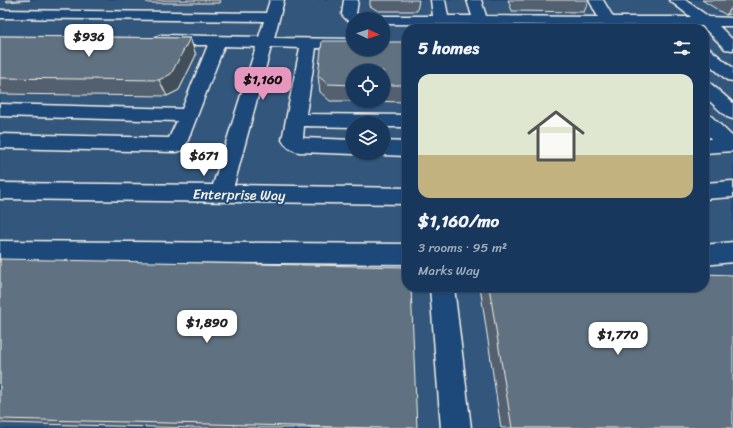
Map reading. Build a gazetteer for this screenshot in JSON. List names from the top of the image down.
{
  "streets": {
    "street": ["Enterprise Way"]
  },
  "north": "right",
  "page": {
    "price": [
      "$936",
      "$1,160",
      "$671",
      "$1,890",
      "$1,770"
    ],
    "heading": "5 homes",
    "list": [
      {
        "name": "$1,160/mo",
        "note": "3 rooms · 95 m² · Marks Way"
      }
    ]
  }
}
